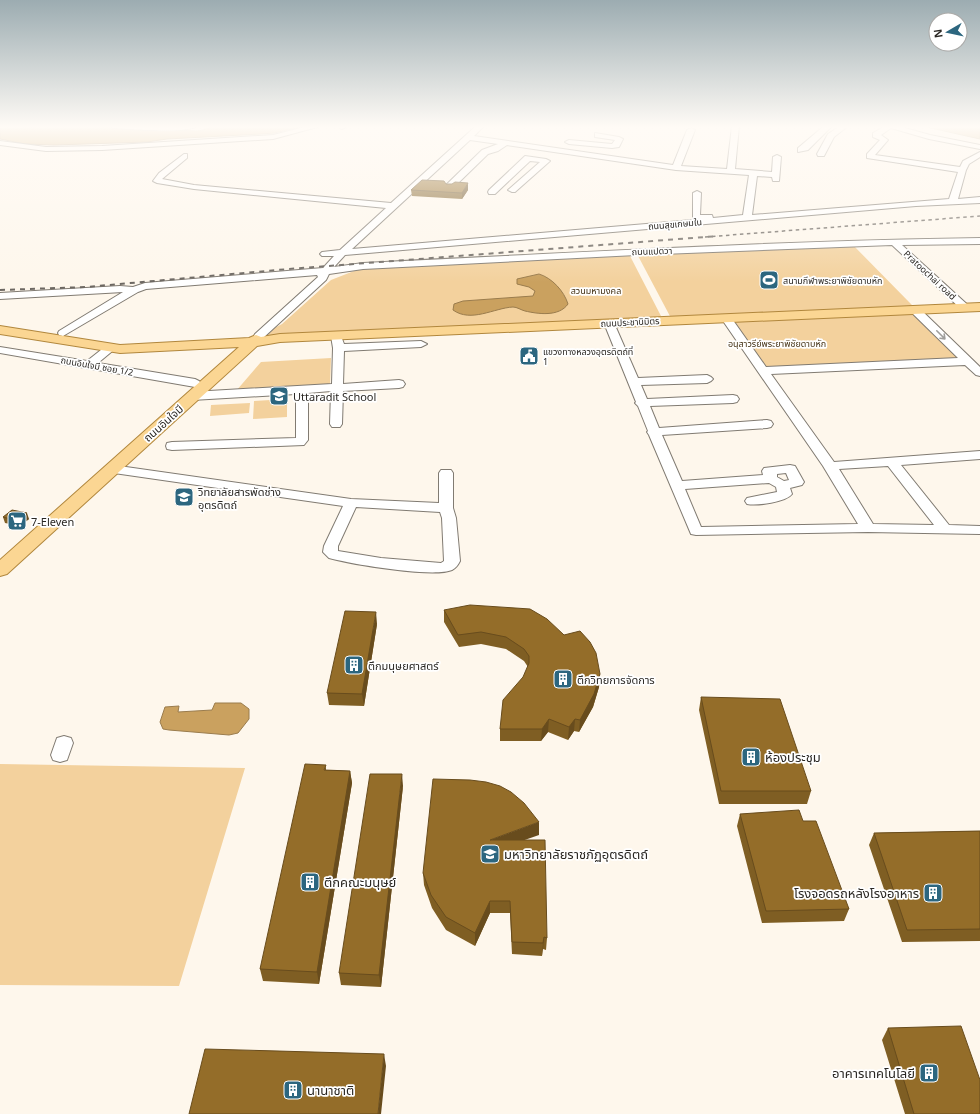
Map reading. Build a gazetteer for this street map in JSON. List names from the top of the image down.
{
  "streets": {
    "main road": ["ถนนประชานิมิตร", "ถนนอินใจมี"],
    "street": [
      "ถนนสุขเกษมใน",
      "ถนนแปดวา",
      "Pratoochai road",
      "ถนนอินใจมี ซอย 1/2"
    ]
  },
  "crossings": [
    ["ถนนสุขเกษมใน", "ถนนอินใจมี"],
    ["ถนนแปดวา", "Pratoochai road"],
    ["ถนนแปดวา", "ถนนอินใจมี"],
    ["Pratoochai road", "ถนนประชานิมิตร"],
    ["ถนนประชานิมิตร", "ถนนอินใจมี"],
    ["ถนนอินใจมี ซอย 1/2", "ถนนอินใจมี"]
  ],
  "parks": ["สวนมหามงคล", "อนุสาวรีย์พระยาพิชัยดาบหัก"],
  "places": {
    "sports": ["สนามกีฬาพระยาพิชัยดาบหัก"],
    "public building": ["แขวงทางหลวงอุตรดิตถ์ที่ 1"],
    "school or university": ["Uttaradit School", "วิทยาลัยสารพัดช่าง อุตรดิตถ์", "มหาวิทยาลัยราชภัฏอุตรดิตถ์"],
    "supermarket": ["7-Eleven"],
    "building": [
      "ตึกมนุษยศาสตร์",
      "ตึกวิทยการจัดการ",
      "ห้องประชุม",
      "ตึกคณะมนุษย์",
      "โรงจอดรถหลังโรงอาหาร",
      "อาคารเทคโนโลยี",
      "นานาชาติ"
    ]
  },
  "north": "left"
}
